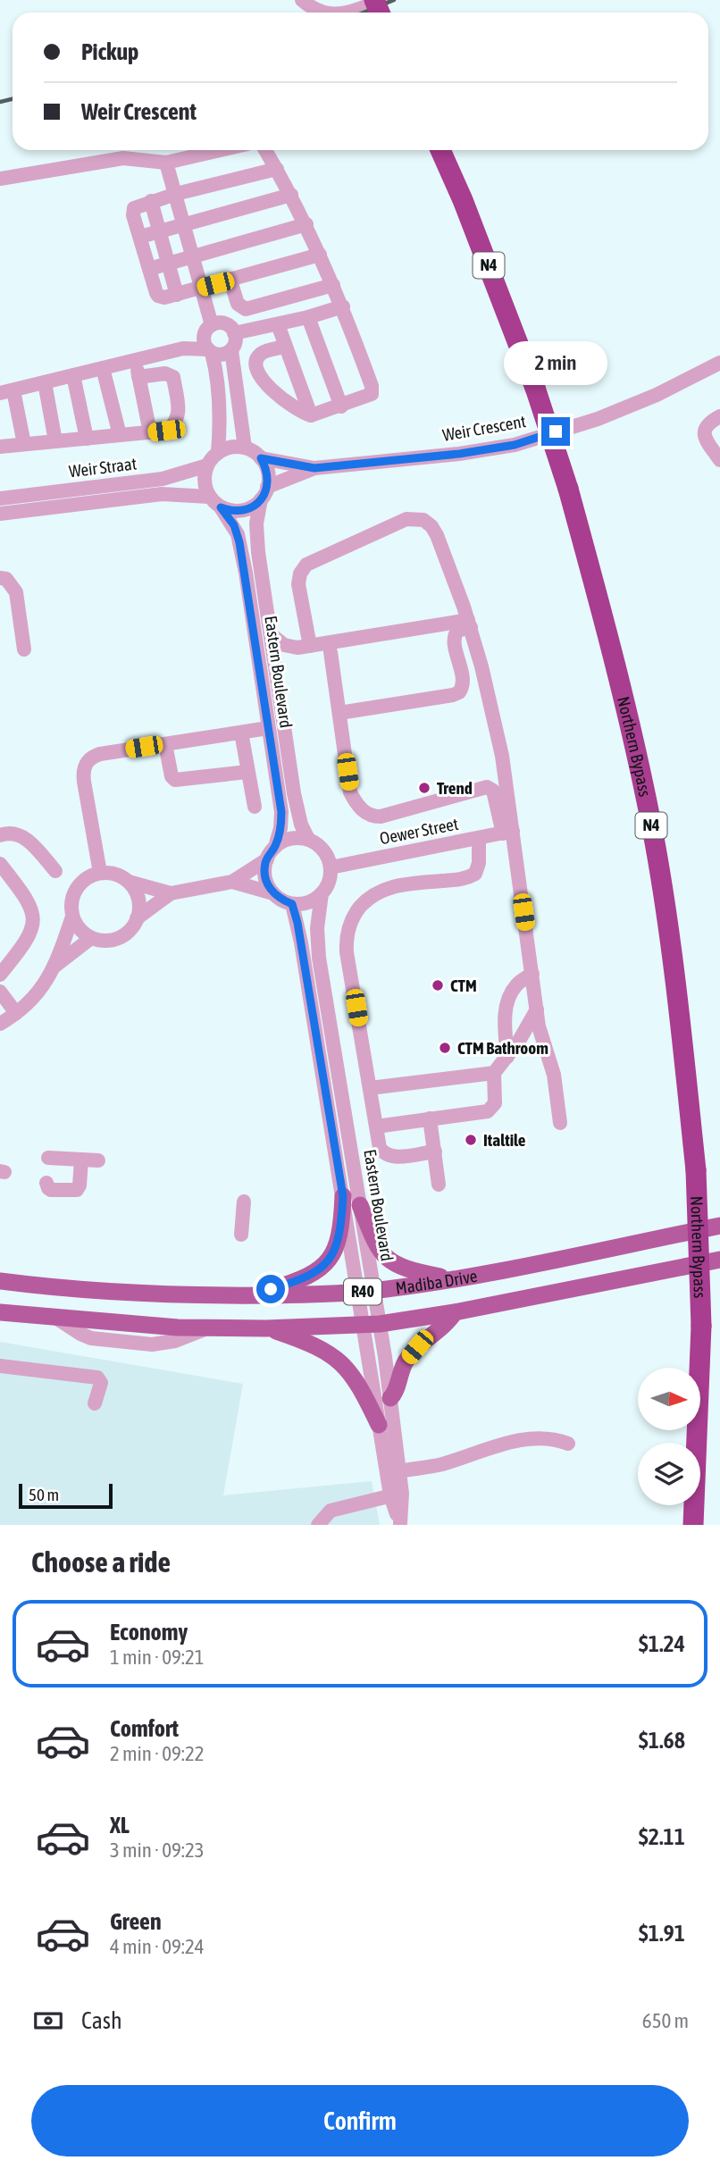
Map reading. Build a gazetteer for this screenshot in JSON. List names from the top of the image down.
{
  "streets": {
    "highway": ["N4", "Northern Bypass"],
    "main road": ["Madiba Drive", "R40"],
    "street": [
      "Weir Crescent",
      "Weir Straat",
      "Eastern Boulevard",
      "Oewer Street"
    ]
  },
  "crossings": [
    ["Weir Straat", "Eastern Boulevard"],
    ["Eastern Boulevard", "Oewer Street"],
    ["Eastern Boulevard", "Madiba Drive"]
  ],
  "places": [
    "Trend",
    "CTM",
    "CTM Bathroom",
    "Italtile"
  ],
  "scale_bar": "50 m",
  "north": "right",
  "page": {
    "banner": ["Pickup", "Weir Crescent"],
    "bubble": "2 min",
    "scale": "50 m",
    "heading": "Choose a ride",
    "list": [
      {
        "name": "Economy",
        "note": "1 min · 09:21",
        "value": "$1.24"
      },
      {
        "name": "Comfort",
        "note": "2 min · 09:22",
        "value": "$1.68"
      },
      {
        "name": "XL",
        "note": "3 min · 09:23",
        "value": "$2.11"
      },
      {
        "name": "Green",
        "note": "4 min · 09:24",
        "value": "$1.91"
      }
    ],
    "pay": ["Cash", "650 m"],
    "buttons": "Confirm"
  }
}
